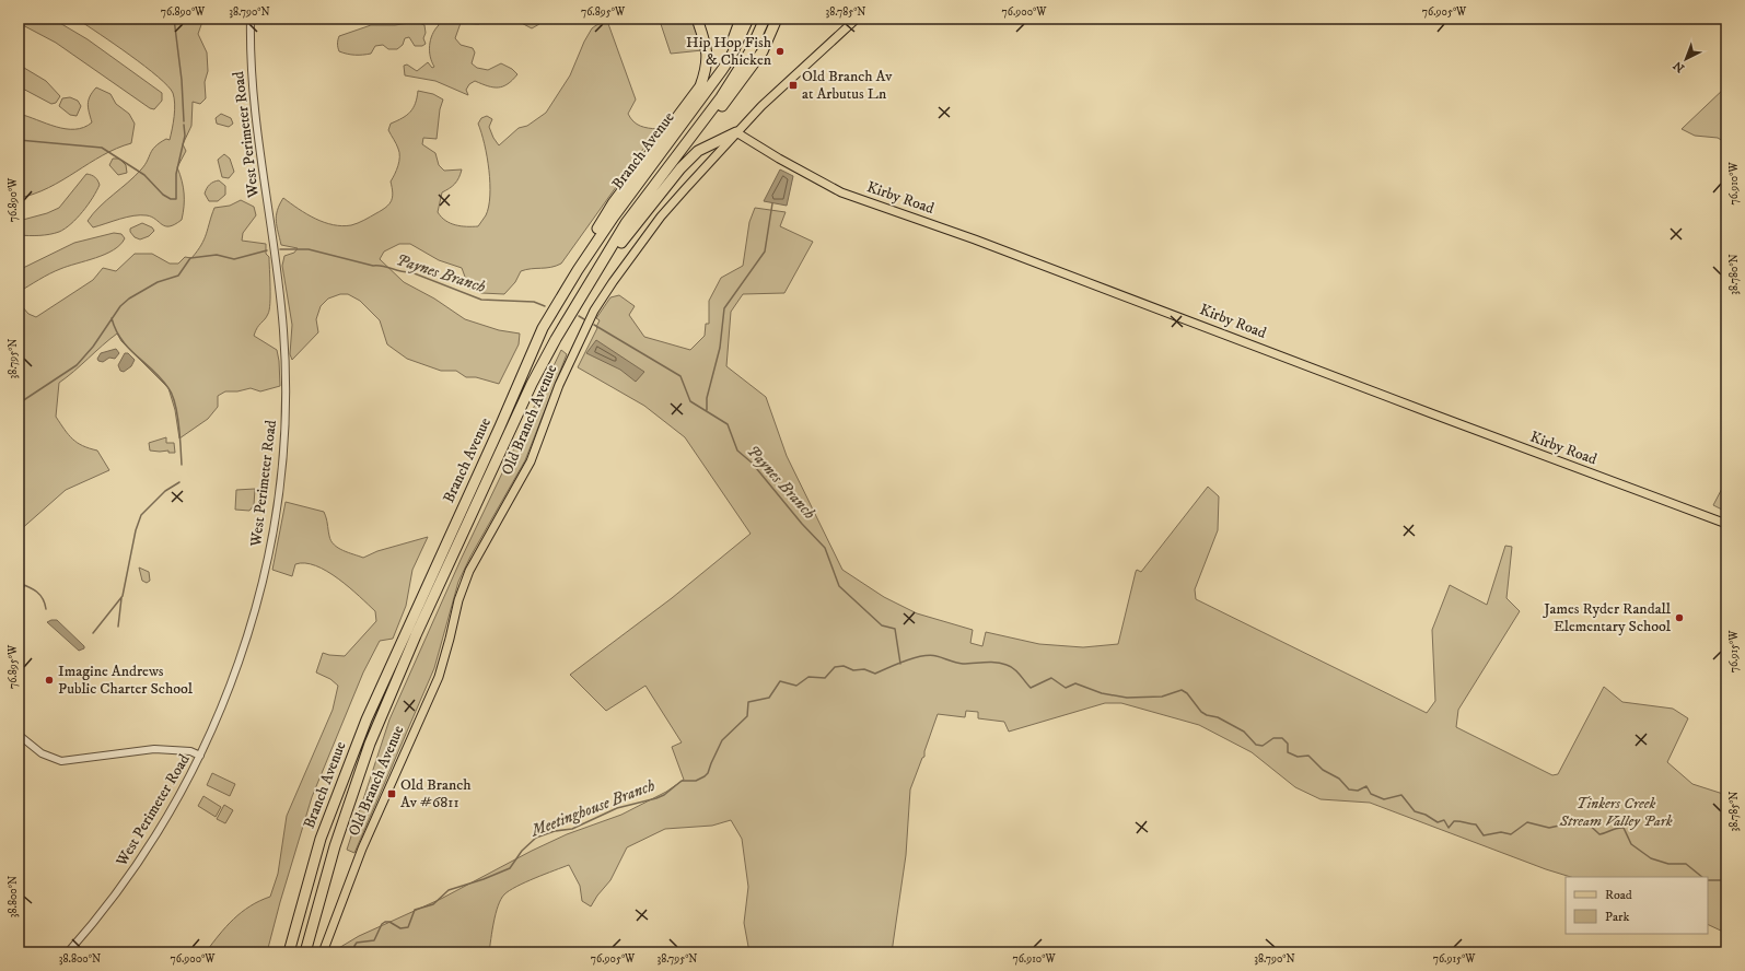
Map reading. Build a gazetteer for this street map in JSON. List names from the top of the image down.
{
  "streets": {
    "highway": ["Branch Avenue"],
    "main road": ["Kirby Road", "Old Branch Avenue"],
    "street": ["West Perimeter Road"]
  },
  "crossings": [
    ["Kirby Road", "Old Branch Avenue"]
  ],
  "water": ["Paynes Branch", "Meetinghouse Branch"],
  "parks": ["Tinkers Creek Stream Valley Park"],
  "places": {
    "other": ["Hip Hop Fish & Chicken", "James Ryder Randall Elementary School", "Imagine Andrews Public Charter School"],
    "transit": ["Old Branch Av at Arbutus Ln", "Old Branch Av #6811"]
  },
  "legend": ["Road", "Park"],
  "north": "bottom left",
  "coordinates": [
    "76.890°W",
    "38.790°N",
    "76.895°W",
    "38.785°N",
    "76.900°W",
    "76.905°W",
    "76.910°W",
    "38.780°N",
    "38.795°N",
    "76.915°W",
    "38.800°N"
  ]
}
